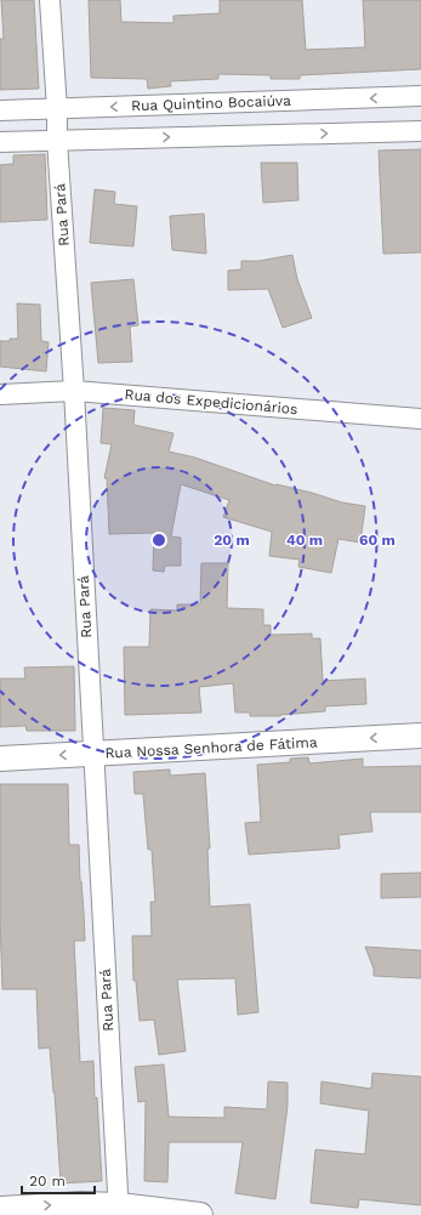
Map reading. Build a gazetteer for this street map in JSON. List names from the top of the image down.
{
  "streets": {
    "street": [
      "Rua Quintino Bocaiúva",
      "Rua Pará",
      "Rua dos Expedicionários",
      "Rua Nossa Senhora de Fátima"
    ]
  },
  "crossings": [
    ["Rua Quintino Bocaiúva", "Rua Pará"],
    ["Rua Pará", "Rua dos Expedicionários"],
    ["Rua Pará", "Rua Nossa Senhora de Fátima"]
  ],
  "one_way": ["Rua Nossa Senhora de Fátima"],
  "scale_bar": "20 m",
  "rings": ["20 m", "40 m", "60 m"]
}
